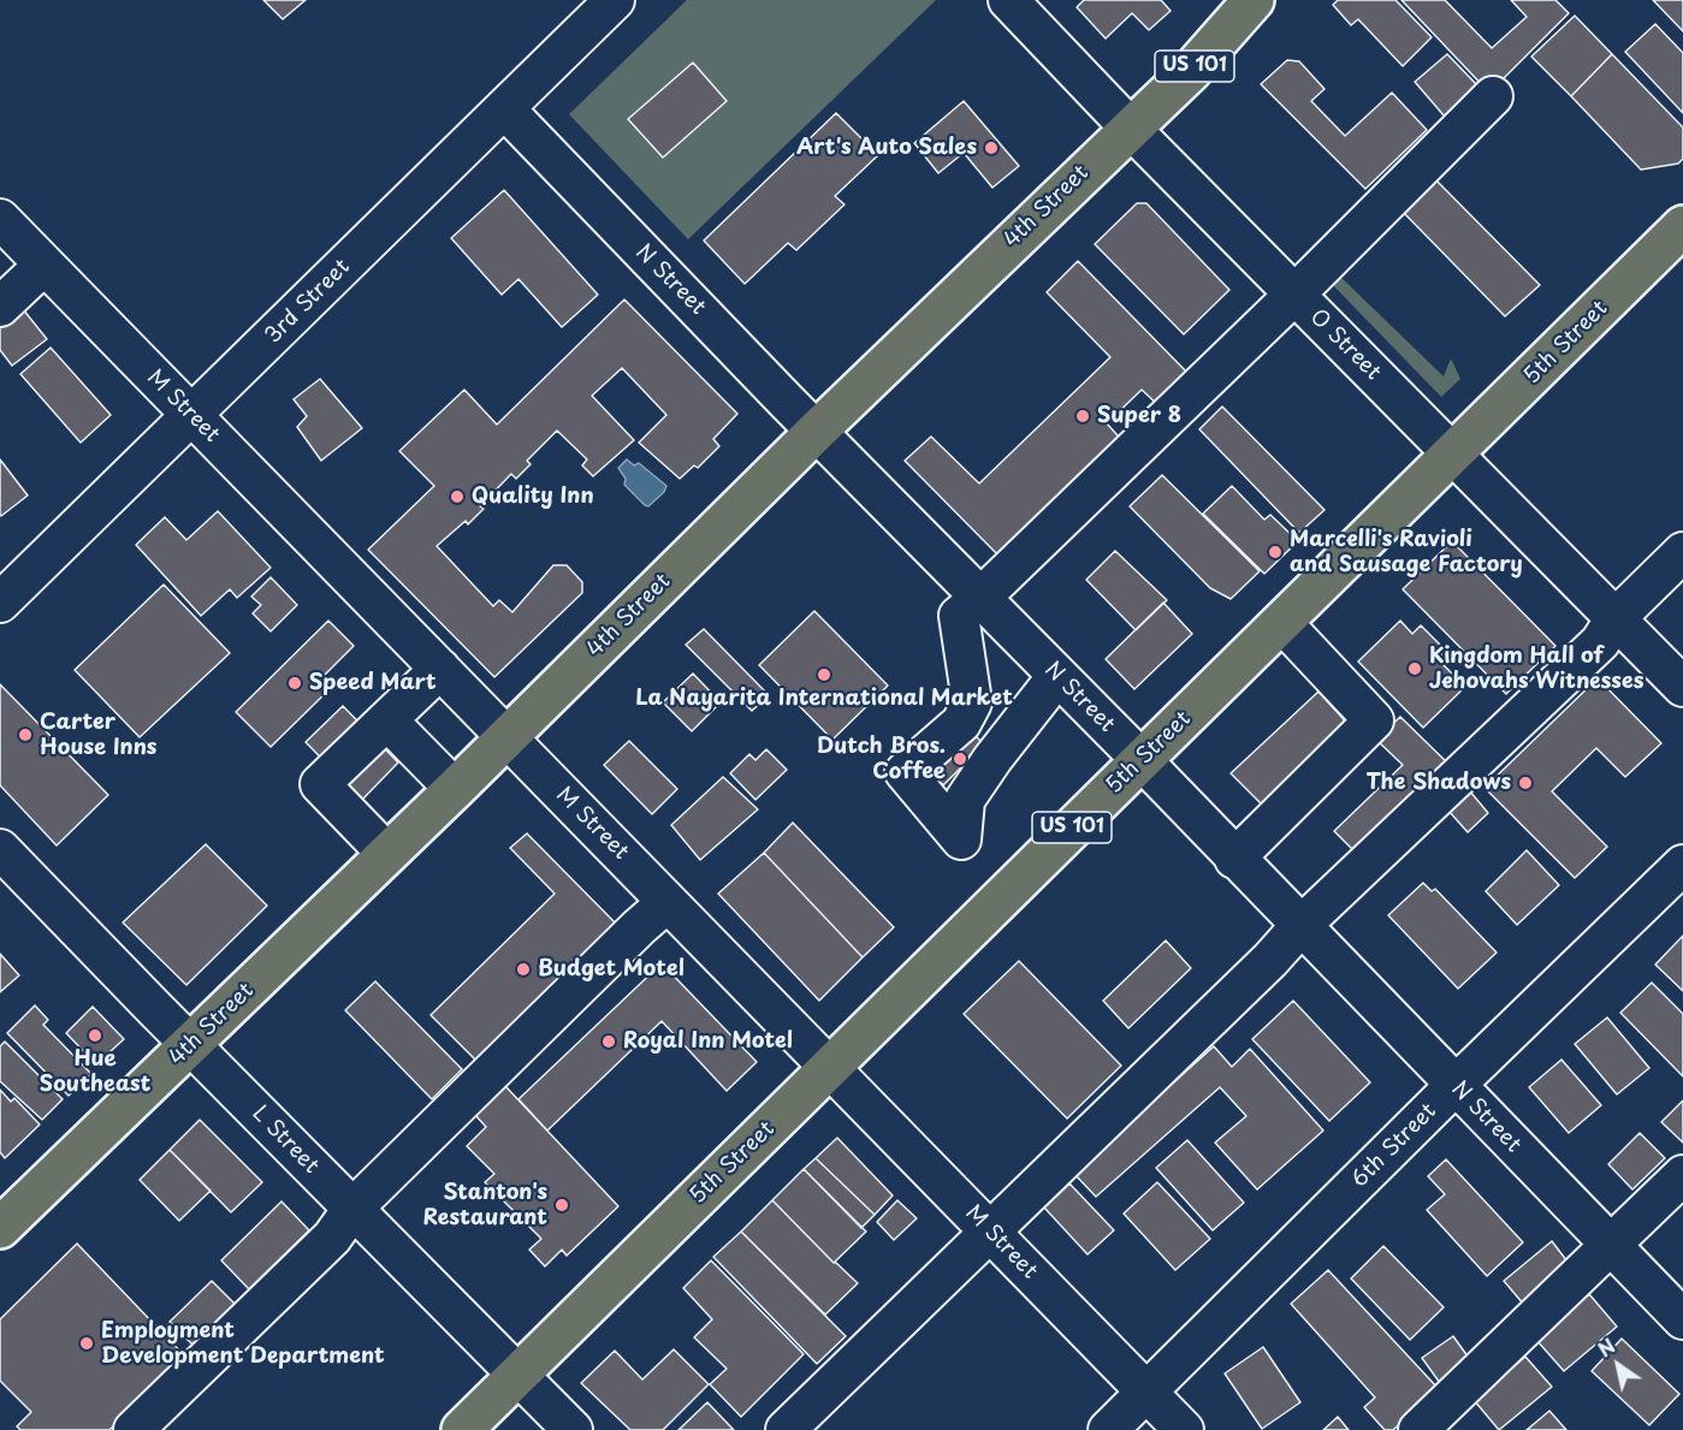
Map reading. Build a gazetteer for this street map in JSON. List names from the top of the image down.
{
  "streets": {
    "highway": ["US 101", "4th Street", "5th Street"],
    "street": [
      "N Street",
      "3rd Street",
      "O Street",
      "M Street",
      "L Street",
      "6th Street"
    ]
  },
  "crossings": [
    ["4th Street", "N Street"],
    ["4th Street", "O Street"],
    ["4th Street", "M Street"],
    ["4th Street", "L Street"],
    ["N Street", "3rd Street"],
    ["N Street", "5th Street"],
    ["N Street", "6th Street"],
    ["3rd Street", "M Street"],
    ["5th Street", "O Street"],
    ["5th Street", "M Street"],
    ["5th Street", "L Street"],
    ["M Street", "6th Street"]
  ],
  "places": [
    "Art's Auto Sales",
    "Super 8",
    "Quality Inn",
    "Marcelli's Ravioli and Sausage Factory",
    "Kingdom Hall of Jehovahs Witnesses",
    "La Nayarita International Market",
    "Speed Mart",
    "Carter House Inns",
    "Dutch Bros. Coffee",
    "The Shadows",
    "Budget Motel",
    "Hue Southeast",
    "Royal Inn Motel",
    "Stanton's Restaurant",
    "Employment Development Department"
  ],
  "north": "top left"
}
